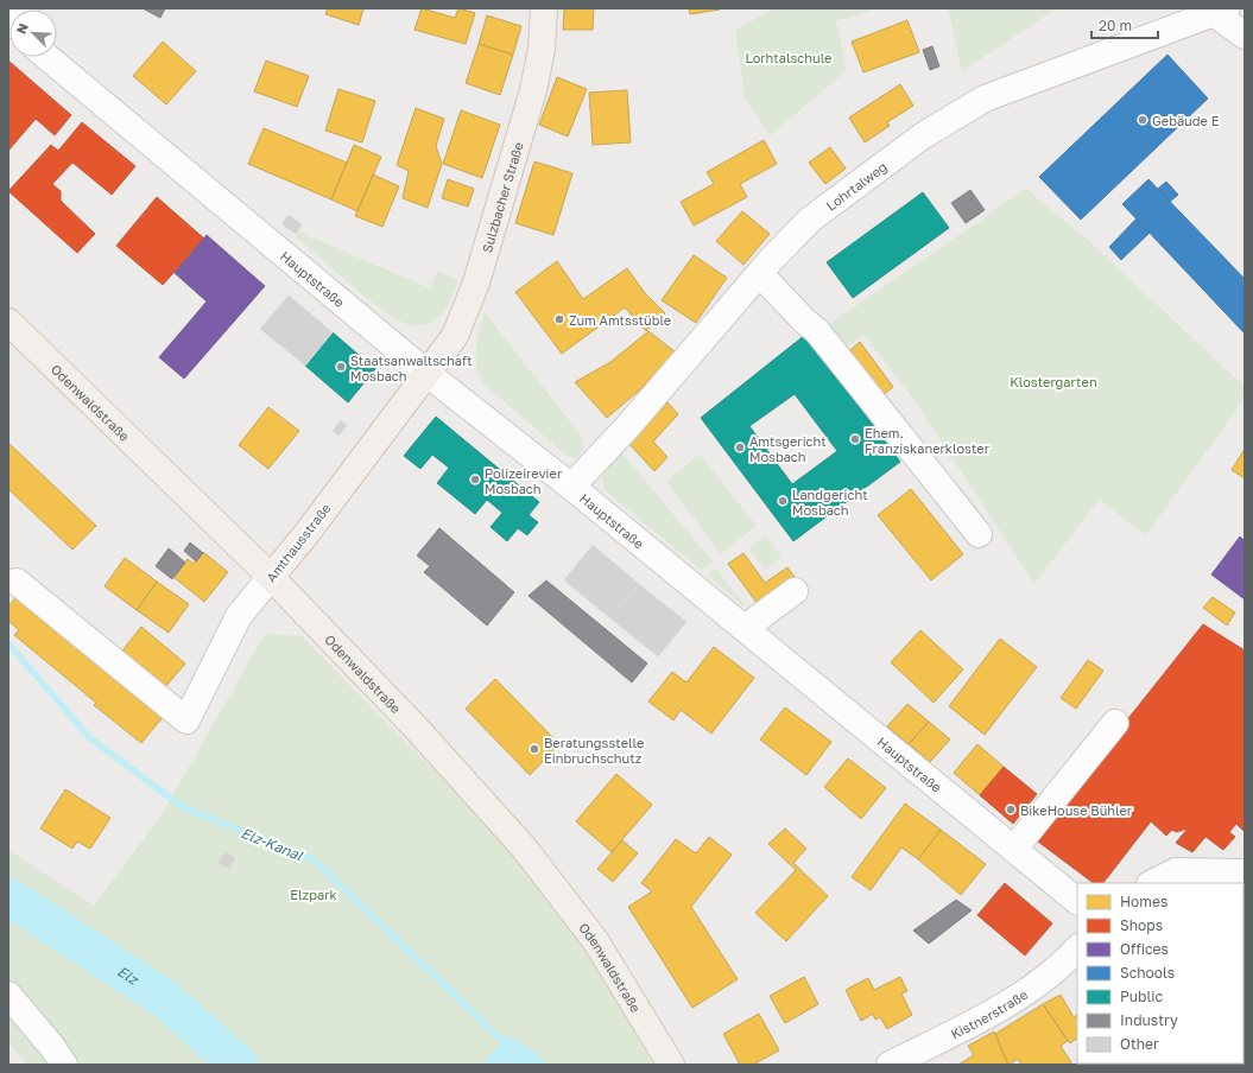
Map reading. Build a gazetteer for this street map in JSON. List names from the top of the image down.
{
  "streets": {
    "main road": ["Sulzbacher Straße", "Odenwaldstraße", "Amthausstraße"],
    "street": ["Lohrtalweg", "Hauptstraße", "Kistnerstraße"]
  },
  "crossings": [
    ["Lohrtalweg", "Hauptstraße"],
    ["Sulzbacher Straße", "Hauptstraße"],
    ["Sulzbacher Straße", "Amthausstraße"],
    ["Hauptstraße", "Amthausstraße"],
    ["Odenwaldstraße", "Amthausstraße"]
  ],
  "water": ["Elz-Kanal", "Elz"],
  "parks": ["Lorhtalschule", "Klostergarten", "Elzpark"],
  "places": [
    "Gebäude E",
    "Zum Amtsstüble",
    "Staatsanwaltschaft Mosbach",
    "Ehem. Franziskanerkloster",
    "Amtsgericht Mosbach",
    "Polizeirevier Mosbach",
    "Landgericht Mosbach",
    "Beratungsstelle Einbruchschutz",
    "BikeHouse Bühler"
  ],
  "legend": [
    "Homes",
    "Shops",
    "Offices",
    "Schools",
    "Public",
    "Industry",
    "Other"
  ],
  "scale_bar": "20 m",
  "north": "top left"
}
